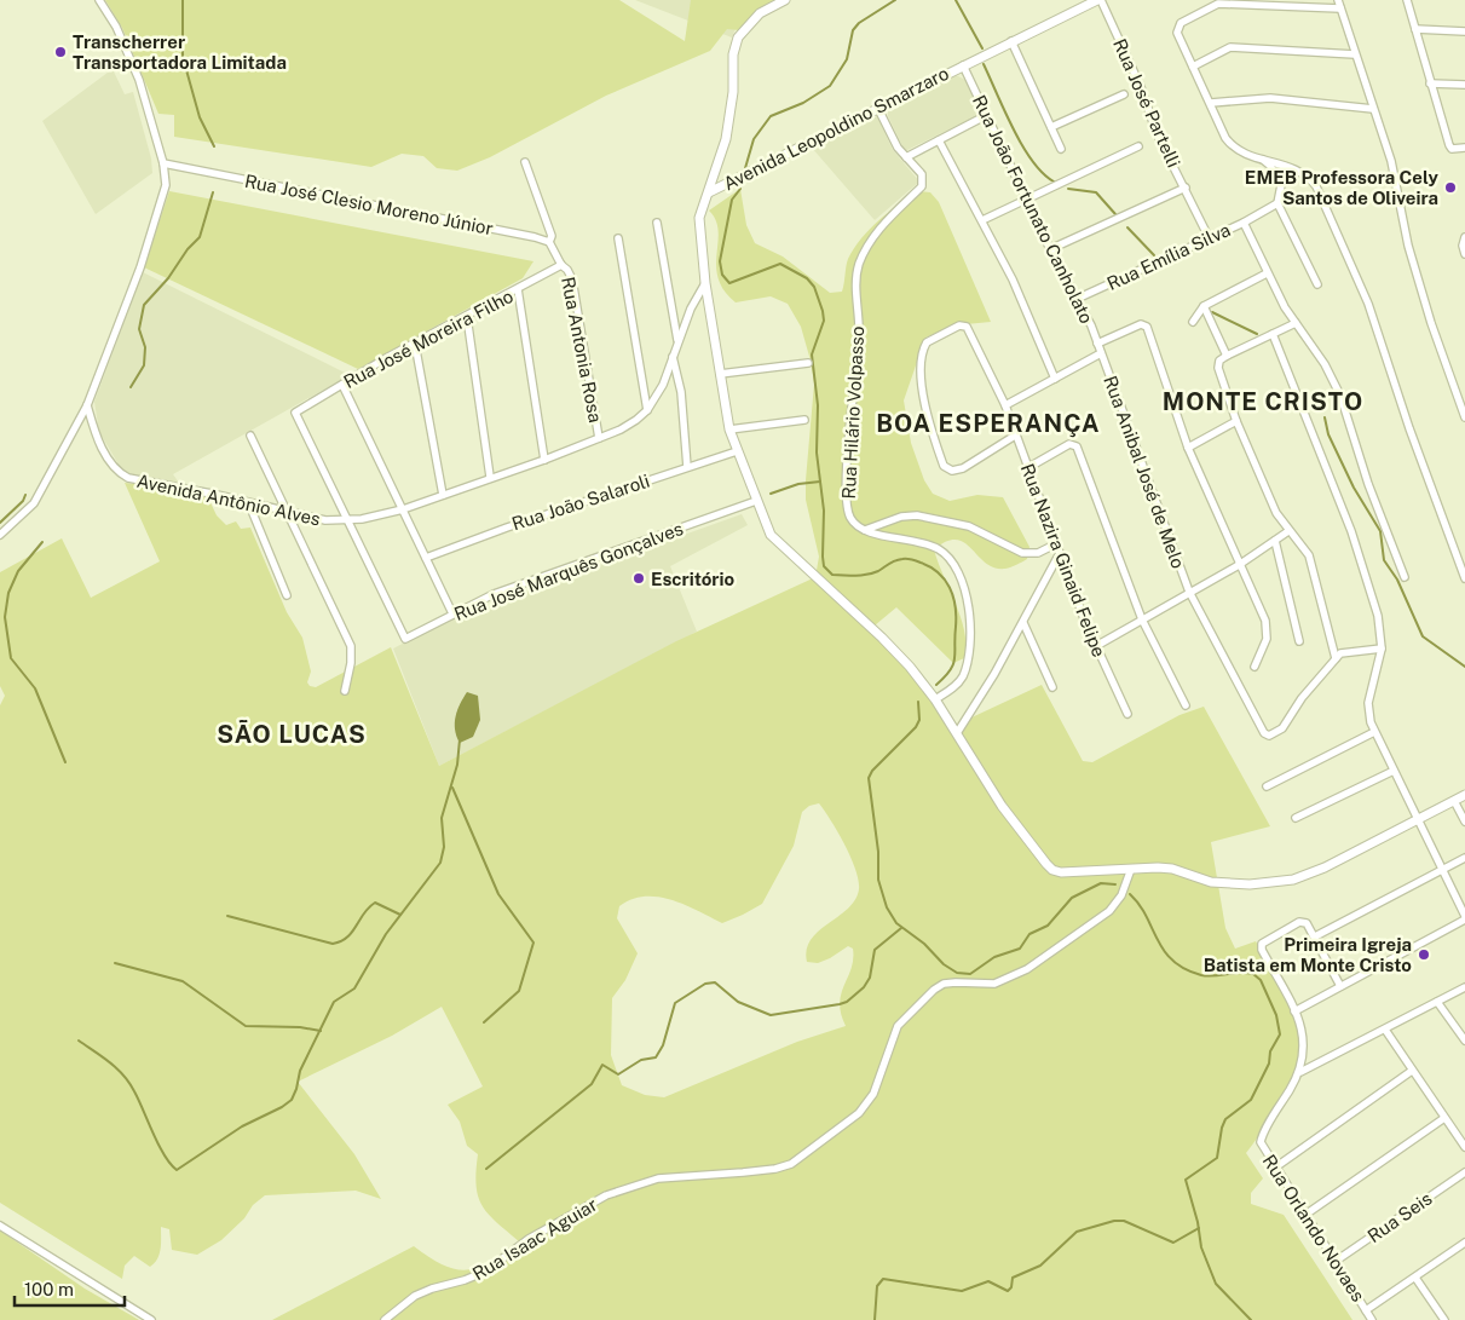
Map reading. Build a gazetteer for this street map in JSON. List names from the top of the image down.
{
  "streets": {
    "street": [
      "Rua José Partelli",
      "Avenida Leopoldino Smarzaro",
      "Rua José Clesio Moreno Júnior",
      "Rua João Fortunato Canholato",
      "Rua Emília Silva",
      "Rua José Moreira Filho",
      "Rua Antonia Rosa",
      "Rua Hilário Volpasso",
      "Rua Anibal José de Melo",
      "Avenida Antônio Alves",
      "Rua João Salaroli",
      "Rua Nazira Ginaid Felipe",
      "Rua José Marquês Gonçalves",
      "Rua Seis",
      "Rua Orlando Novaes",
      "Rua Isaac Aguiar"
    ]
  },
  "crossings": [
    ["Rua José Partelli", "Avenida Leopoldino Smarzaro"],
    ["Rua José Partelli", "Rua Emília Silva"],
    ["Avenida Leopoldino Smarzaro", "Rua João Fortunato Canholato"],
    ["Avenida Leopoldino Smarzaro", "Rua Hilário Volpasso"],
    ["Avenida Leopoldino Smarzaro", "Avenida Antônio Alves"],
    ["Avenida Leopoldino Smarzaro", "Rua João Salaroli"],
    ["Avenida Leopoldino Smarzaro", "Rua José Marquês Gonçalves"],
    ["Avenida Leopoldino Smarzaro", "Rua Isaac Aguiar"],
    ["Rua João Fortunato Canholato", "Rua Emília Silva"],
    ["Rua João Fortunato Canholato", "Rua Anibal José de Melo"],
    ["Rua José Moreira Filho", "Rua Antonia Rosa"],
    ["Rua José Moreira Filho", "Avenida Antônio Alves"],
    ["Rua José Moreira Filho", "Rua José Marquês Gonçalves"],
    ["Rua Antonia Rosa", "Avenida Antônio Alves"],
    ["Avenida Antônio Alves", "Rua José Marquês Gonçalves"],
    ["Rua Seis", "Rua Orlando Novaes"]
  ],
  "districts": ["MONTE CRISTO", "BOA ESPERANÇA", "SÃO LUCAS"],
  "places": [
    "Transcherrer Transportadora Limitada",
    "EMEB Professora Cely Santos de Oliveira",
    "Escritório",
    "Primeira Igreja Batista em Monte Cristo"
  ],
  "scale_bar": "100 m"
}
